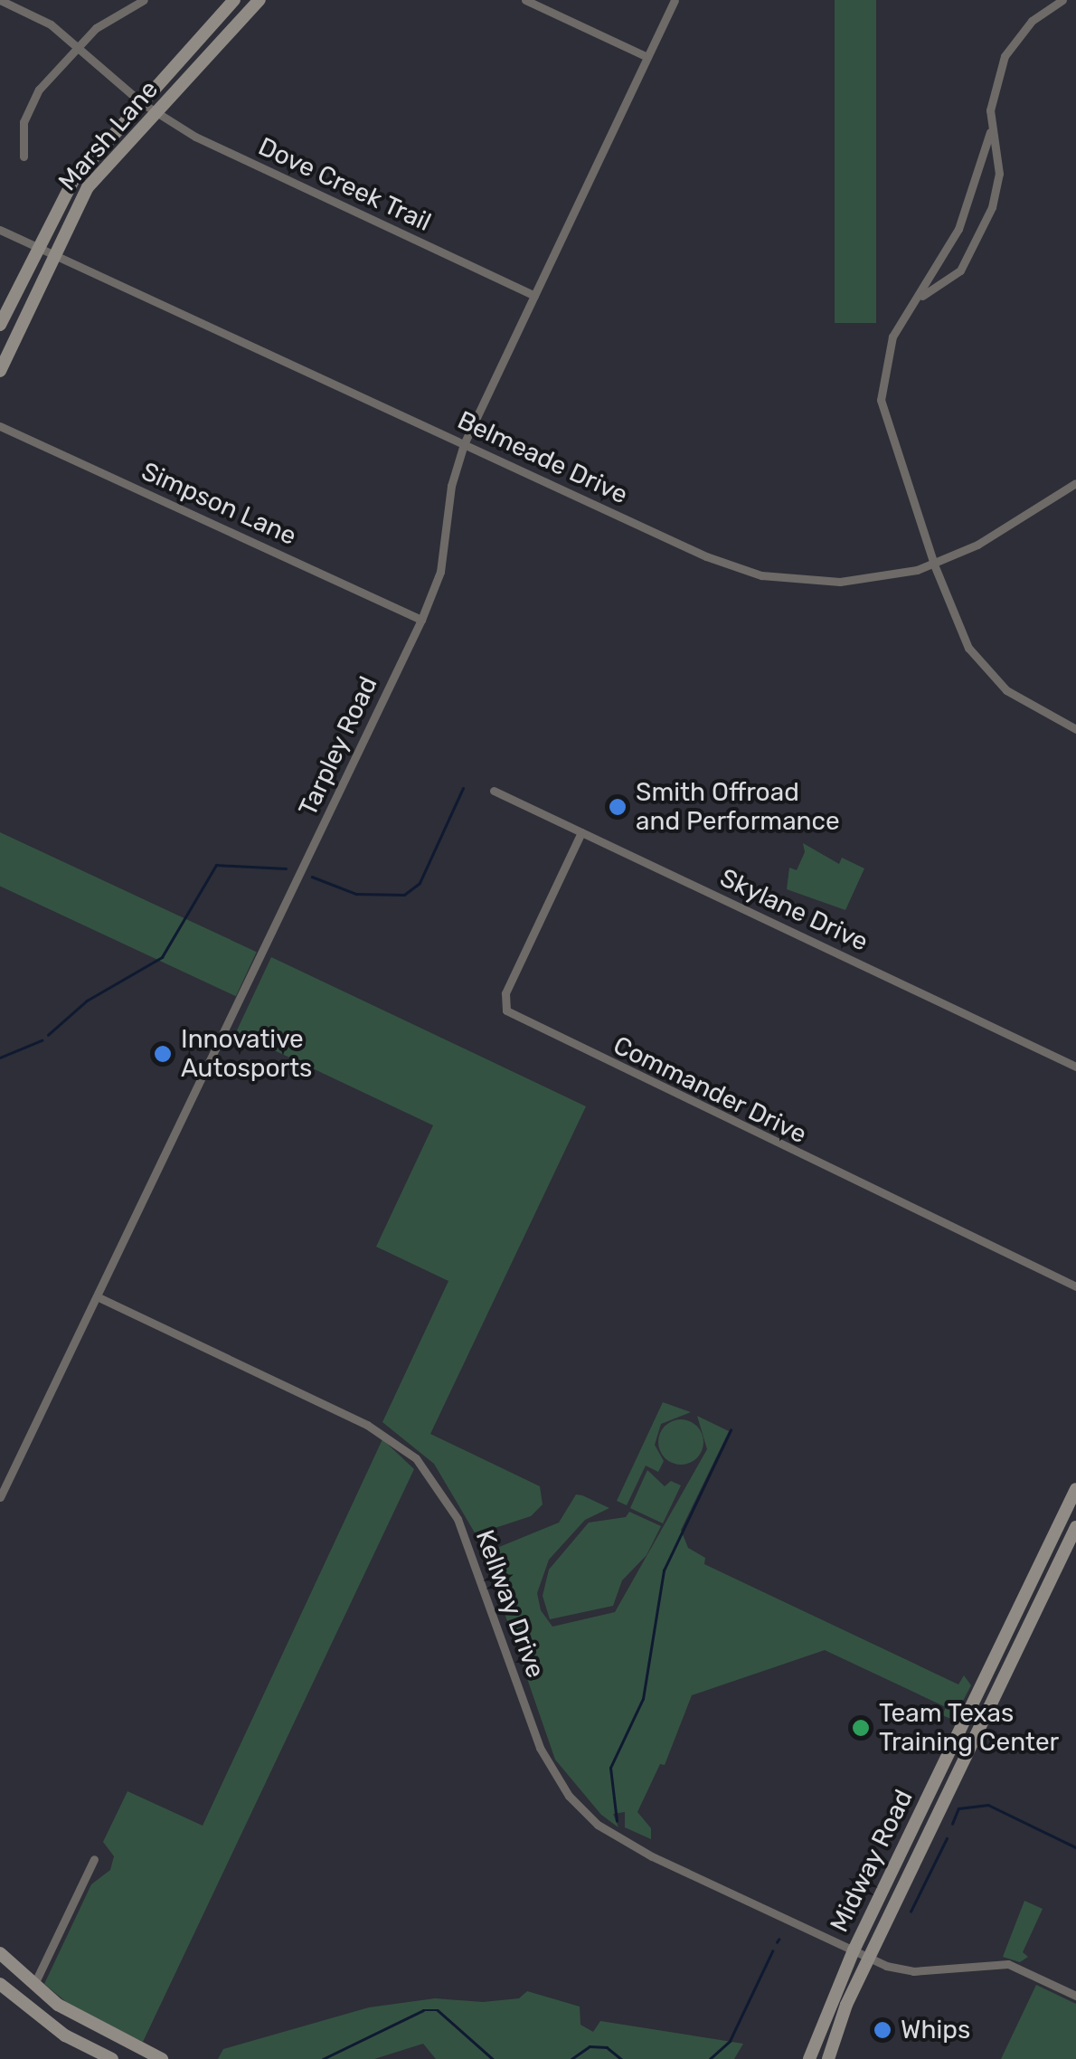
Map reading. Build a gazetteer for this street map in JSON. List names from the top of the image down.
{
  "streets": {
    "main road": ["Marsh Lane", "Midway Road"],
    "street": [
      "Dove Creek Trail",
      "Belmeade Drive",
      "Simpson Lane",
      "Tarpley Road",
      "Skylane Drive",
      "Commander Drive",
      "Kellway Drive"
    ]
  },
  "crossings": [
    ["Marsh Lane", "Dove Creek Trail"],
    ["Marsh Lane", "Belmeade Drive"],
    ["Dove Creek Trail", "Tarpley Road"],
    ["Belmeade Drive", "Tarpley Road"],
    ["Simpson Lane", "Tarpley Road"],
    ["Tarpley Road", "Kellway Drive"],
    ["Skylane Drive", "Commander Drive"],
    ["Kellway Drive", "Midway Road"]
  ],
  "places": [
    "Smith Offroad and Performance",
    "Innovative Autosports",
    "Team Texas Training Center",
    "Whips"
  ]
}
